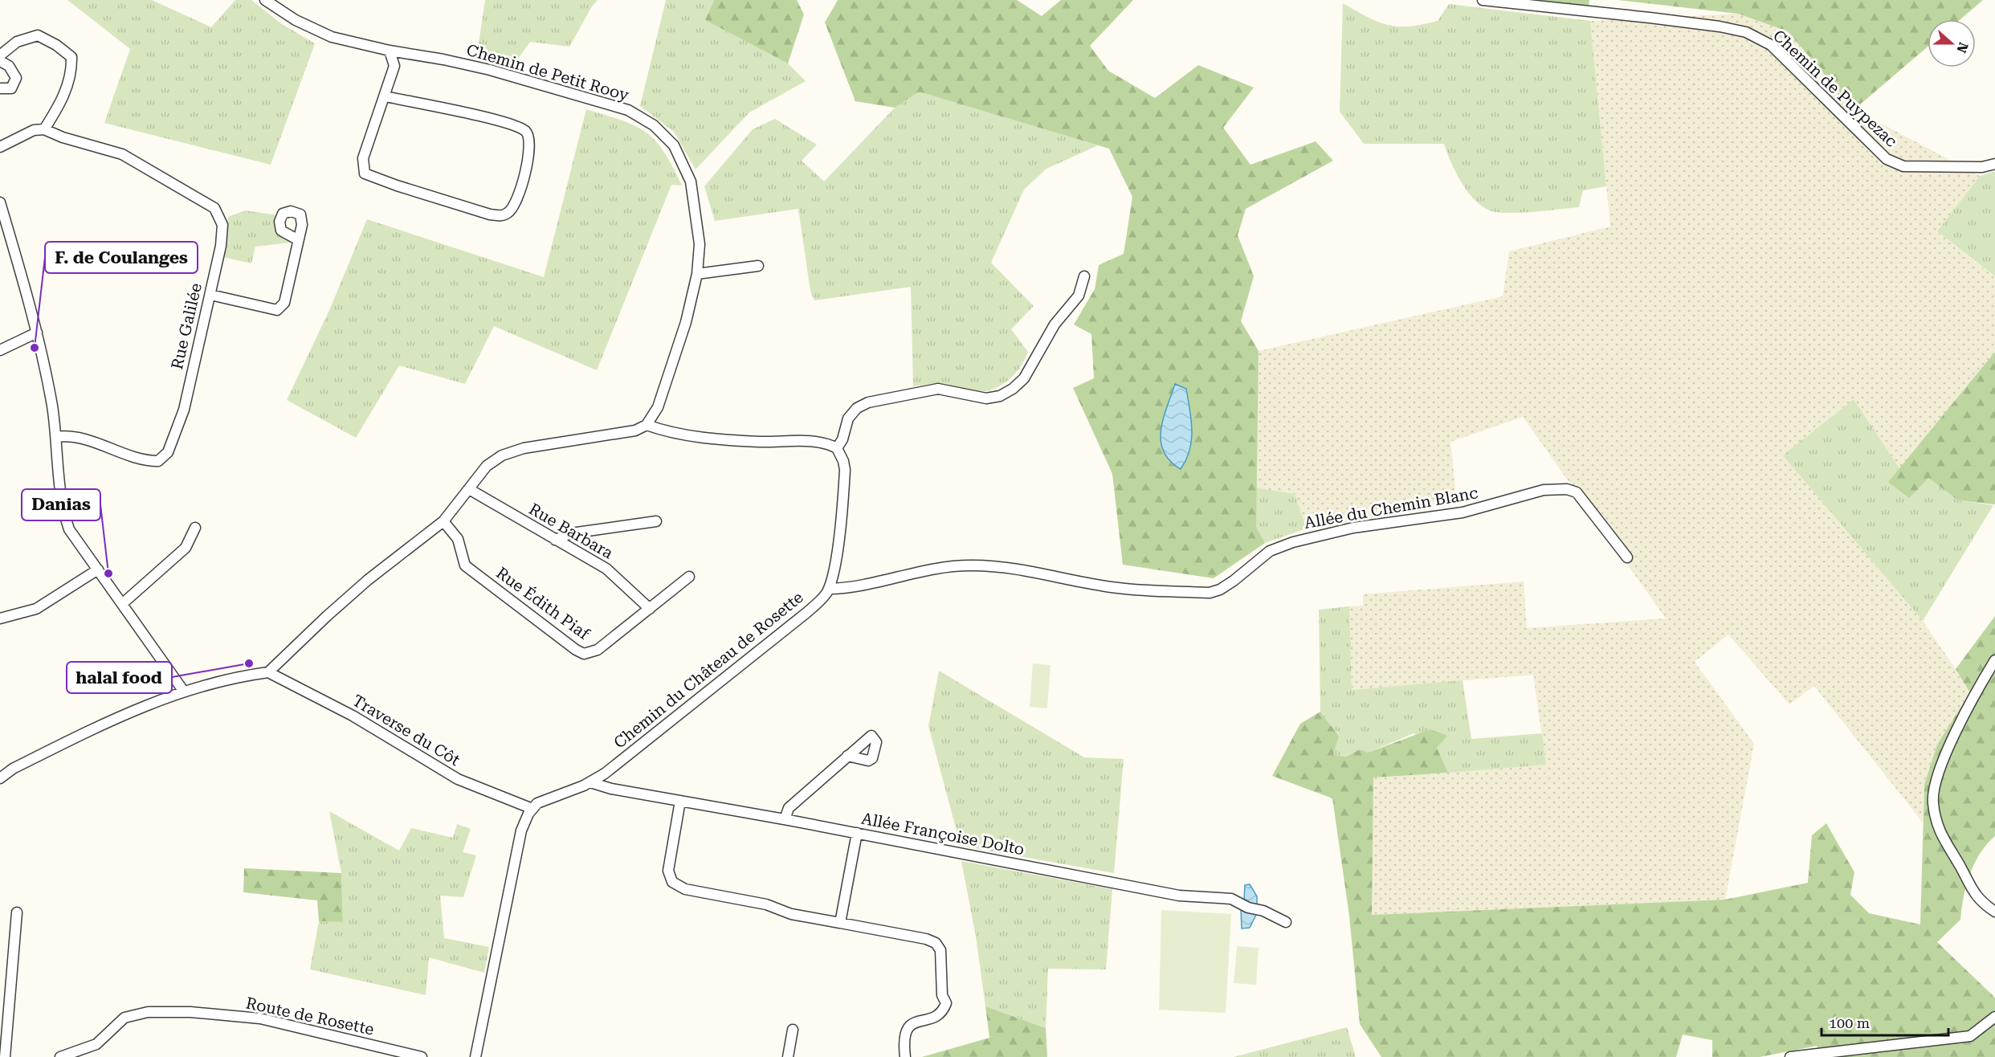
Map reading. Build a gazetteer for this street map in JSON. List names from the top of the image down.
{
  "streets": {
    "street": [
      "Chemin de Petit Rooy",
      "Chemin de Puypezac",
      "Rue Galilée",
      "Allée du Chemin Blanc",
      "Rue Barbara",
      "Rue Édith Piaf",
      "Chemin du Château de Rosette",
      "Traverse du Côt",
      "Allée Françoise Dolto",
      "Route de Rosette"
    ]
  },
  "crossings": [
    ["Allée du Chemin Blanc", "Chemin du Château de Rosette"],
    ["Rue Barbara", "Rue Édith Piaf"],
    ["Chemin du Château de Rosette", "Traverse du Côt"],
    ["Chemin du Château de Rosette", "Allée Françoise Dolto"]
  ],
  "places": ["F. de Coulanges", "Danias", "halal food"],
  "scale_bar": "100 m",
  "north": "right"
}
